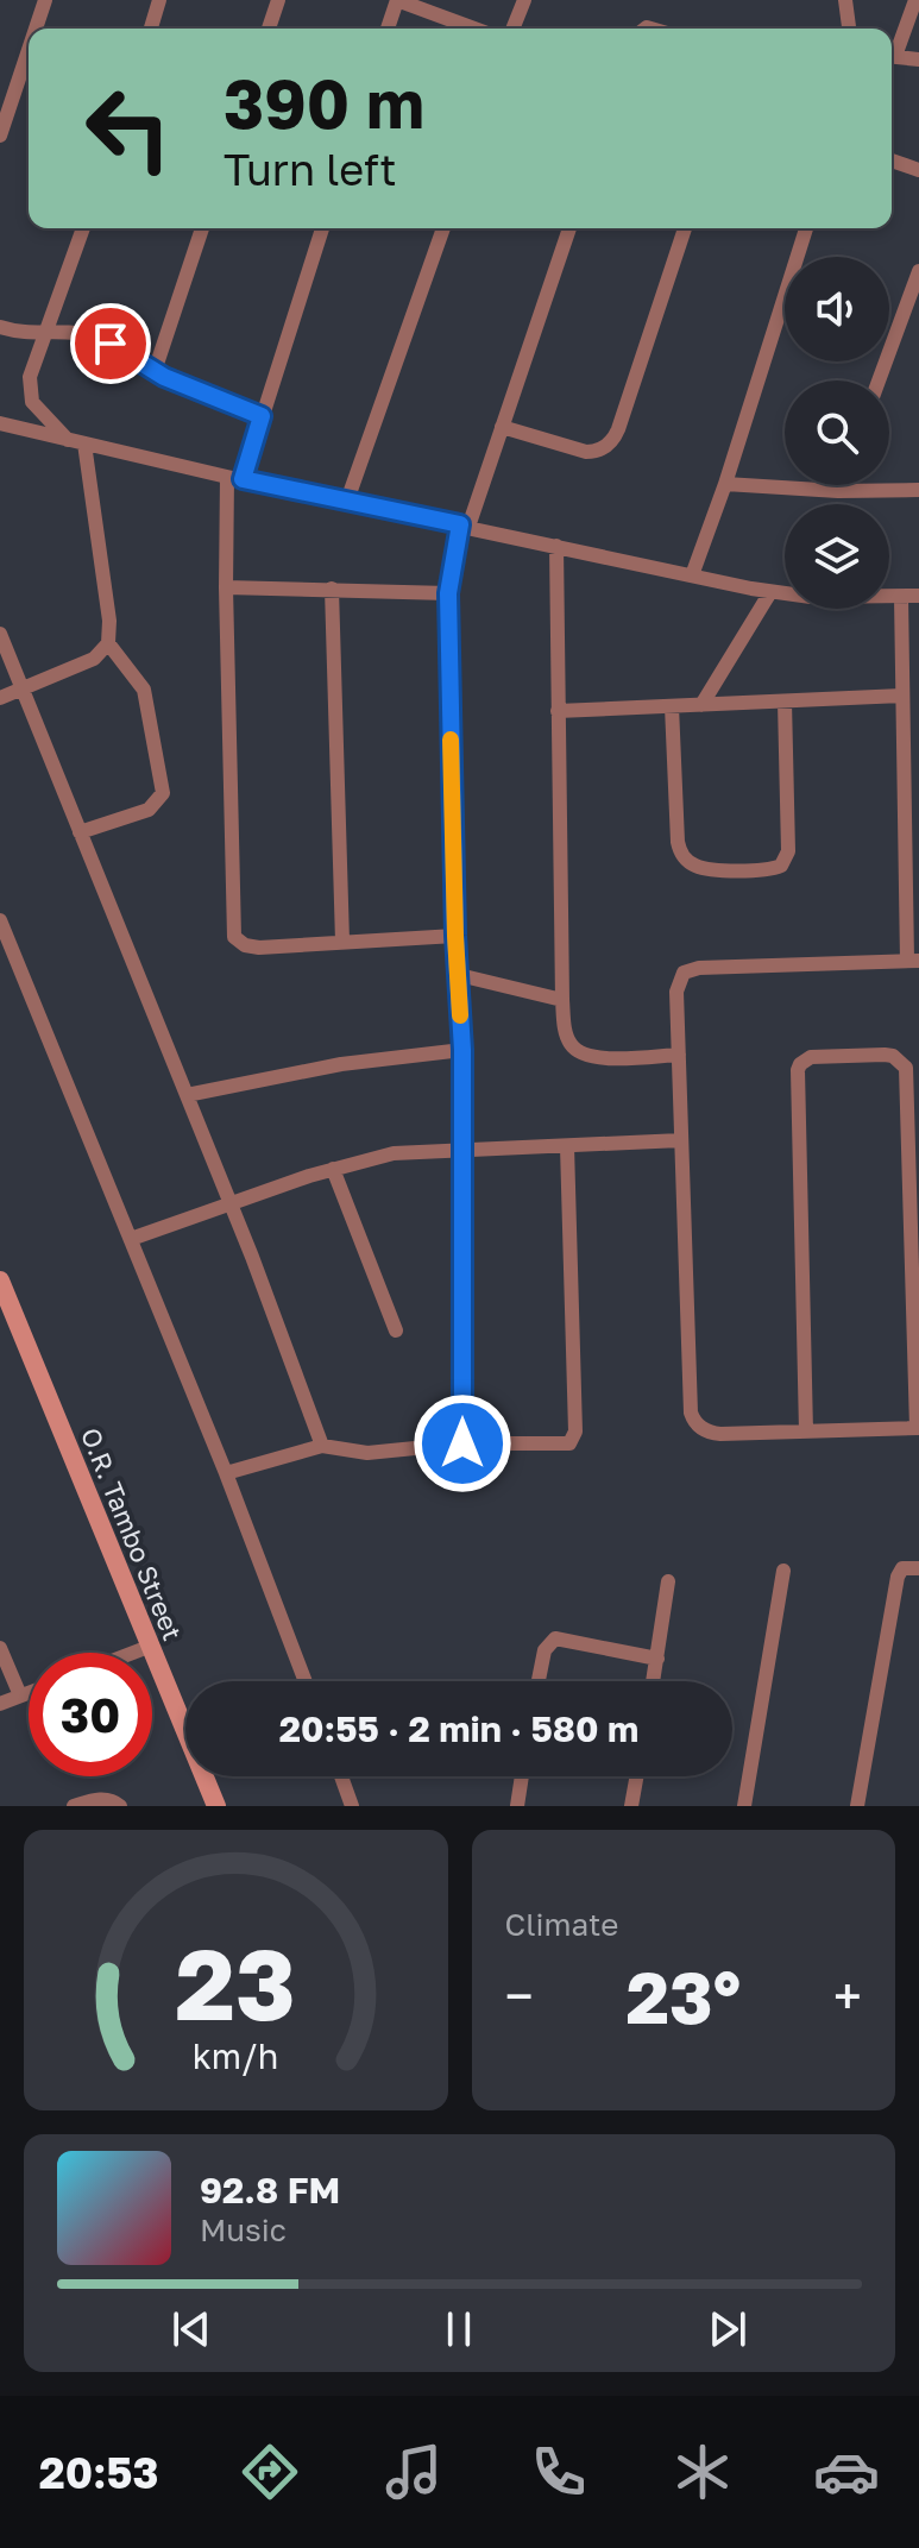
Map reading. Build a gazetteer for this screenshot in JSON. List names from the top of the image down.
{
  "streets": {
    "street": ["O.R. Tambo Street"]
  },
  "page": {
    "turn": ["390 m", "Turn left"],
    "limit": "30",
    "trip": "20:55 · 2 min · 580 m",
    "tile": "Climate",
    "heat": ["−", "23°", "+"],
    "song": ["92.8 FM", "Music"],
    "tabs": "20:53",
    "gauge": ["23", "km/h"]
  }
}
